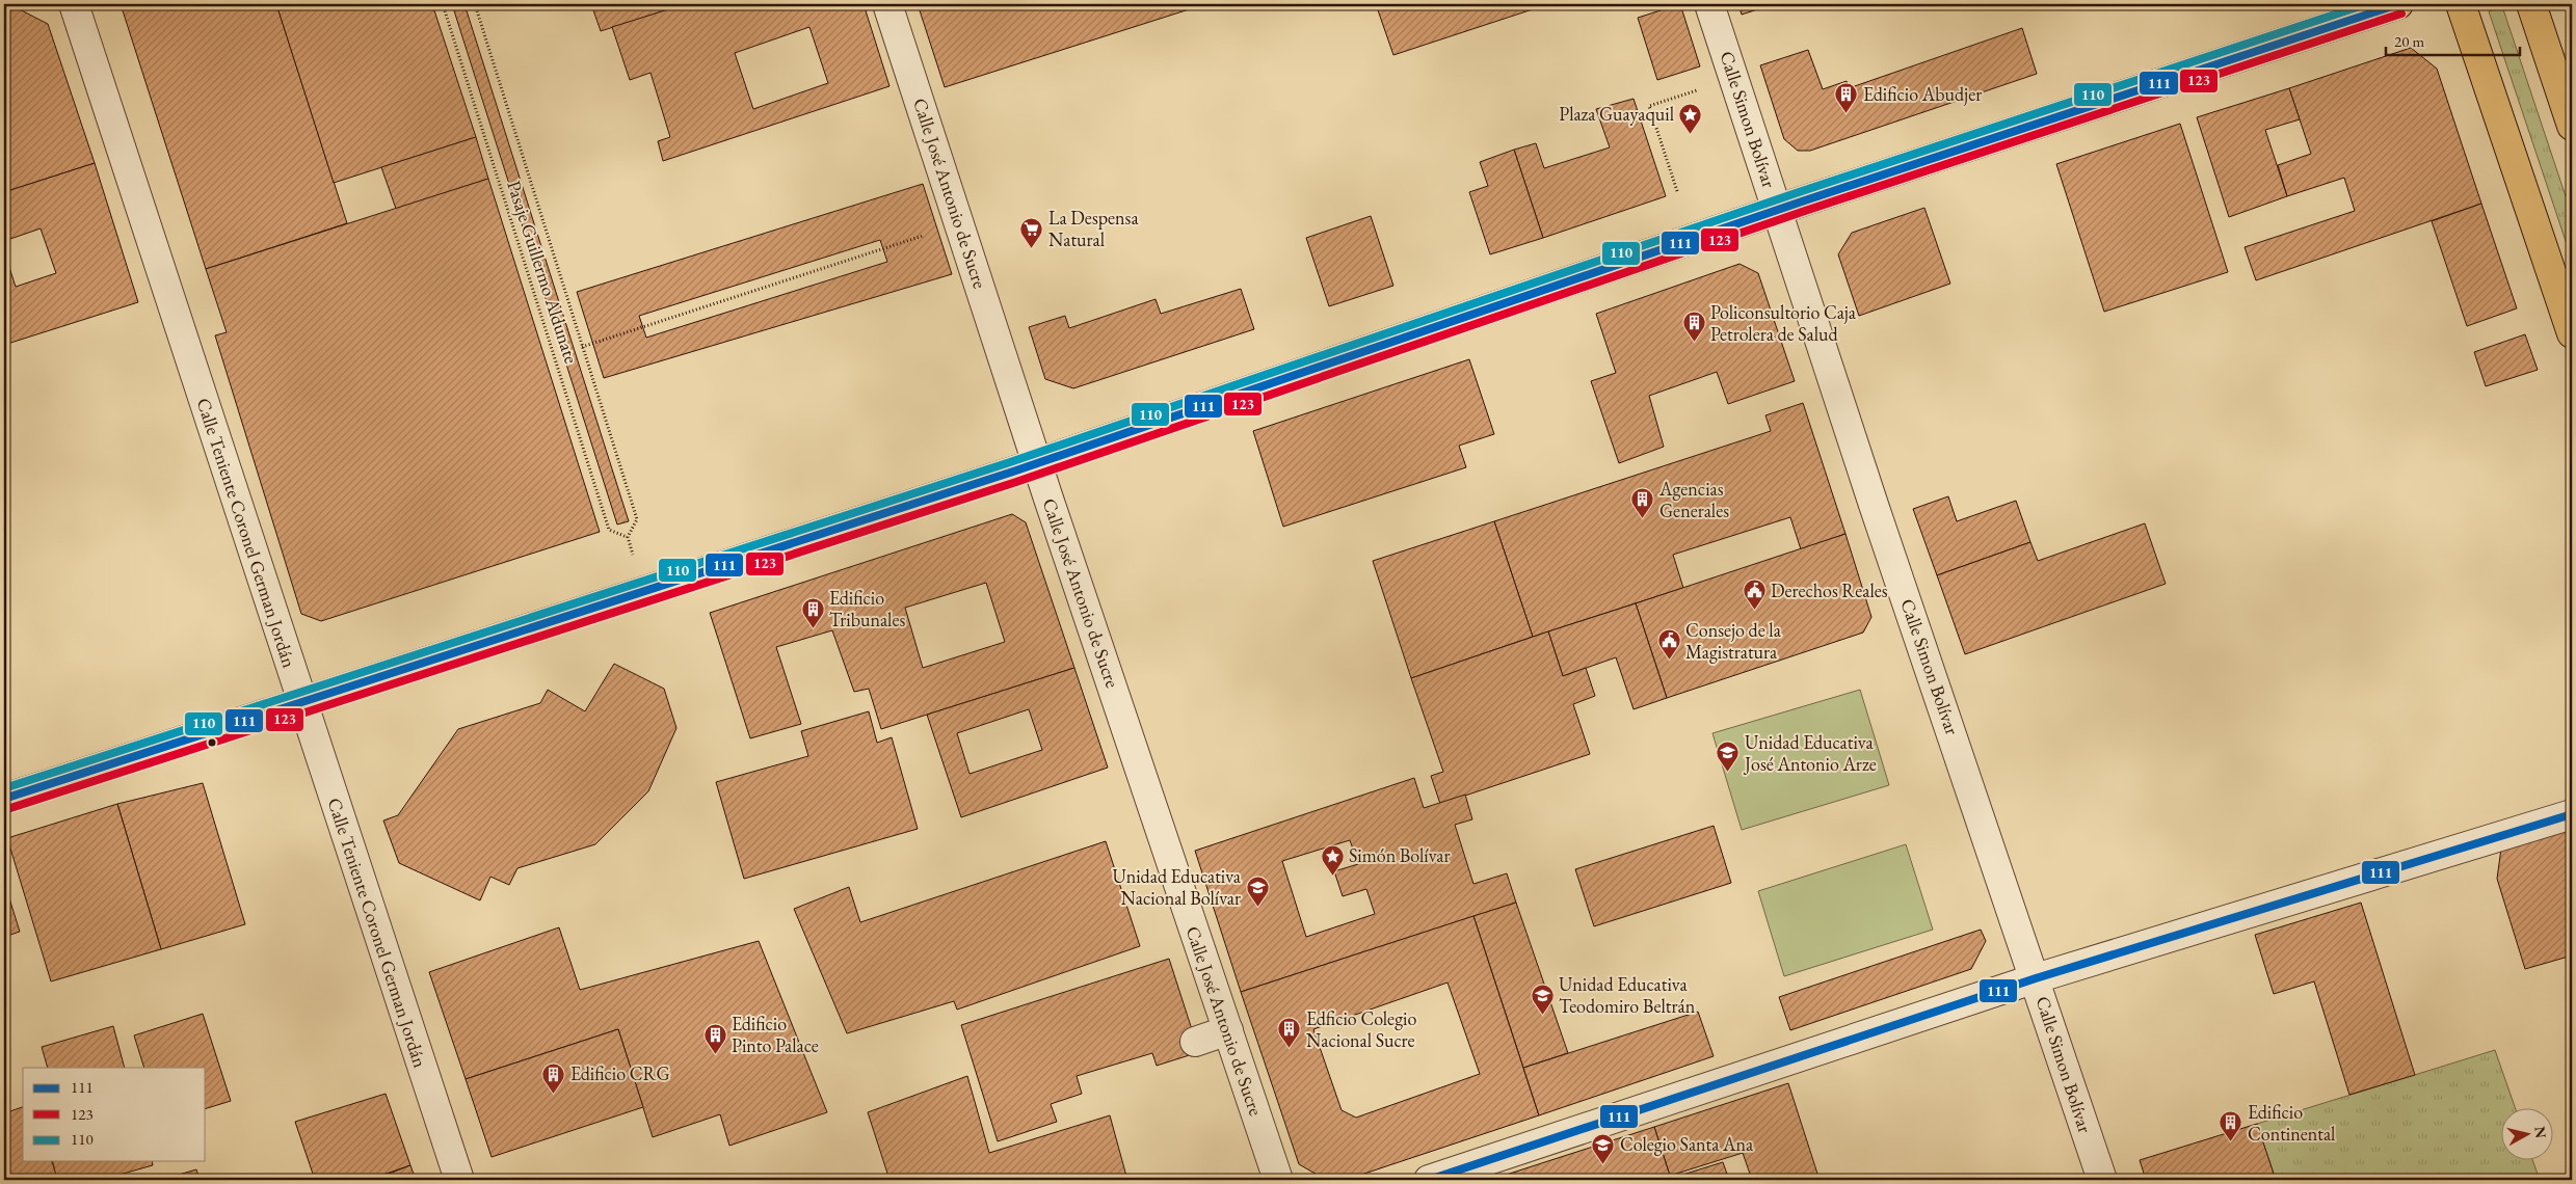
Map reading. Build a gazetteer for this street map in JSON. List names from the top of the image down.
{
  "streets": {
    "street": ["Calle Simon Bolívar", "Calle José Antonio de Sucre", "Calle Teniente Coronel German Jordán"],
    "path": ["Pasaje Guillermo Aldunate"]
  },
  "places": {
    "building": [
      "Edificio Abudjer",
      "Policonsultorio Caja Petrolera de Salud",
      "Agencias Generales",
      "Edificio Tribunales",
      "Edficio Colegio Nacional Sucre",
      "Edificio Pinto Palace",
      "Edificio CRG",
      "Edificio Continental"
    ],
    "place": ["Plaza Guayaquil", "Simón Bolívar"],
    "supermarket": ["La Despensa Natural"],
    "public building": ["Derechos Reales", "Consejo de la Magistratura"],
    "school or university": [
      "Unidad Educativa José Antonio Arze",
      "Unidad Educativa Nacional Bolívar",
      "Unidad Educativa Teodomiro Beltrán",
      "Colegio Santa Ana"
    ]
  },
  "lines": ["transit line 111", "transit line 110", "transit line 123"],
  "legend": ["111", "123", "110"],
  "scale_bar": "20 m",
  "north": "right"
}
